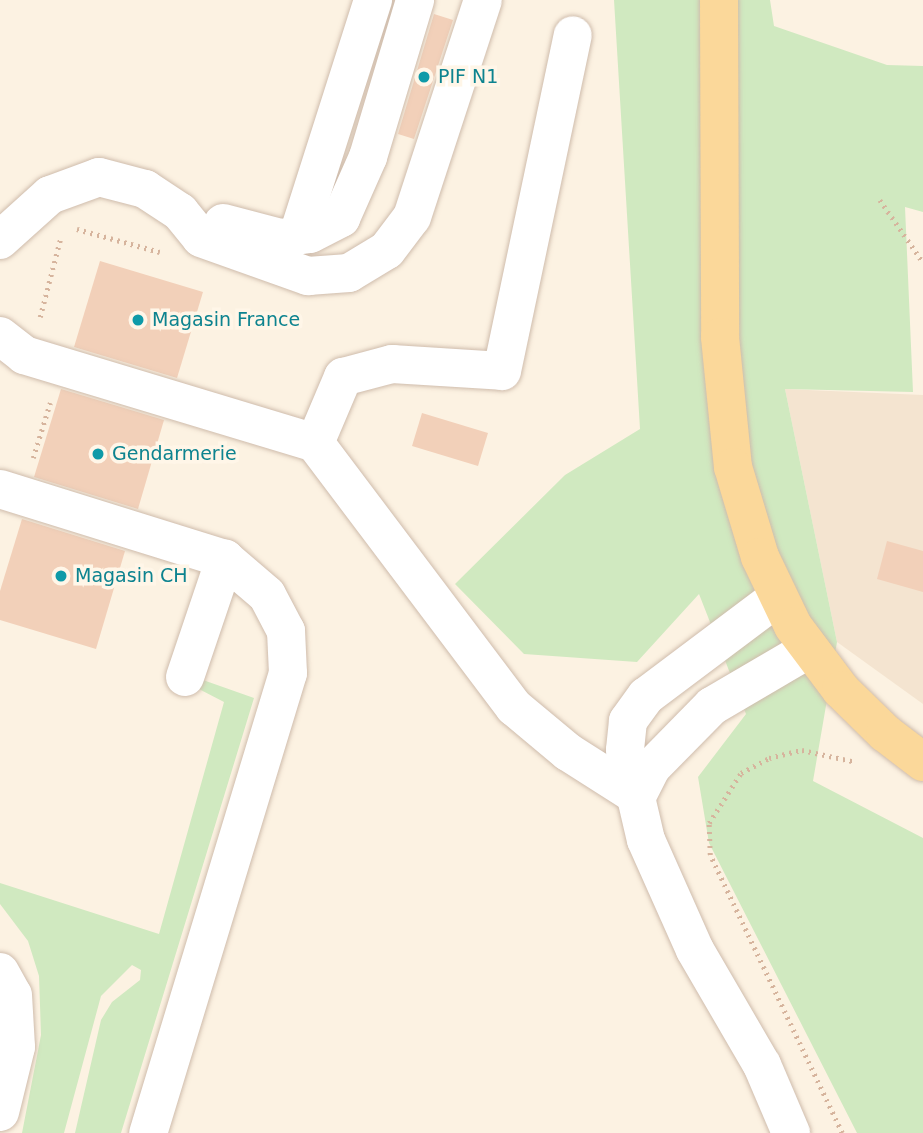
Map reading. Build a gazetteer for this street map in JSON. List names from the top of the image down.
{
  "places": [
    "PIF N1",
    "Magasin France",
    "Gendarmerie",
    "Magasin CH"
  ]
}
